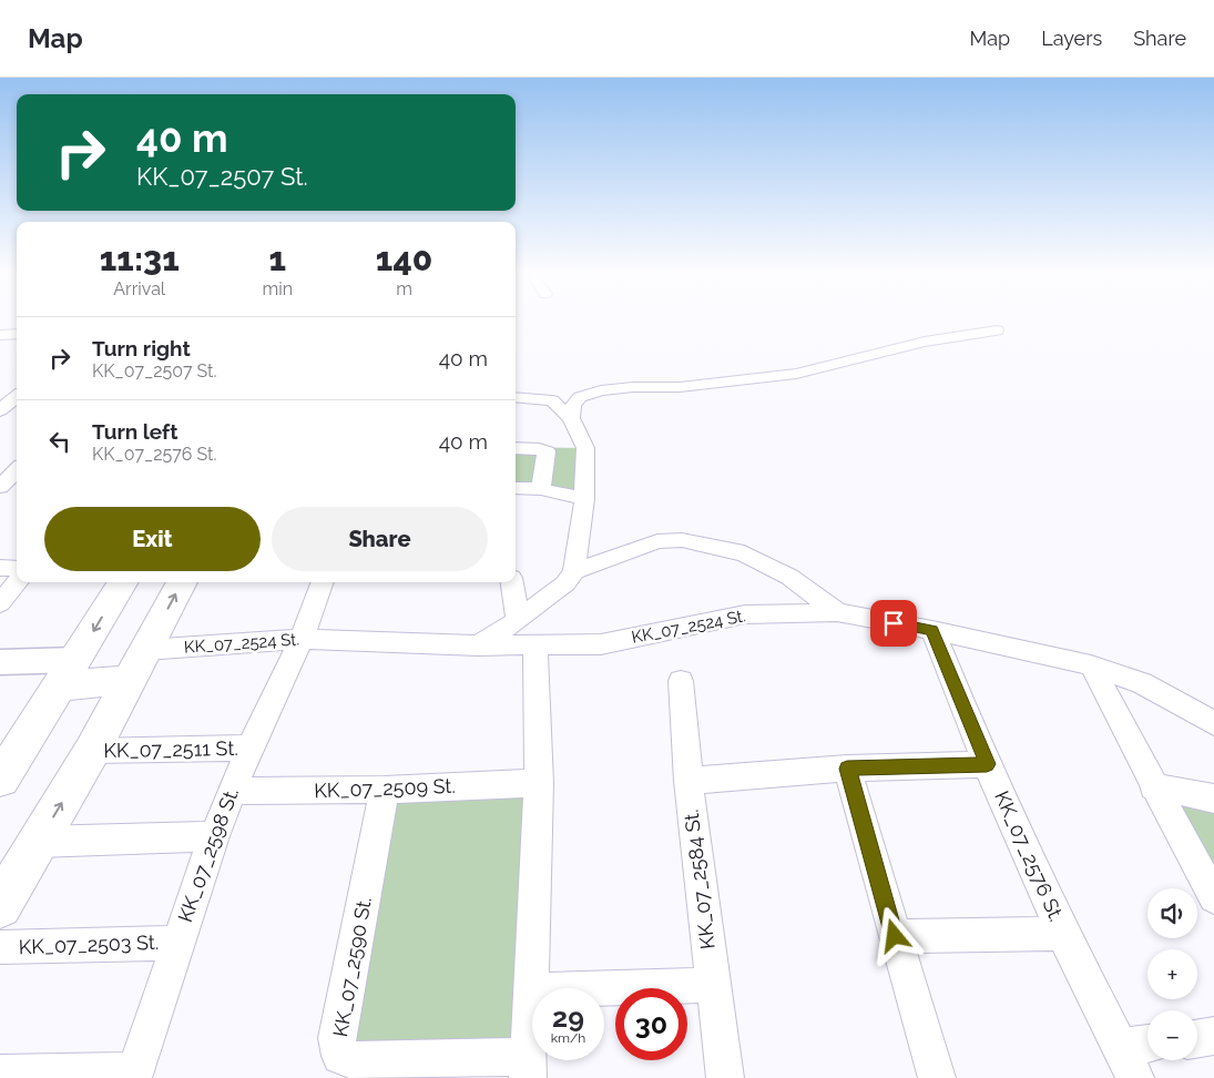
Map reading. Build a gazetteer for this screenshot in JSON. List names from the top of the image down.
{
  "streets": {
    "street": [
      "KK_07_2524 St.",
      "KK_07_2511 St.",
      "KK_07_2509 St.",
      "KK_07_2598 St.",
      "KK_07_2576 St.",
      "KK_07_2584 St.",
      "KK_07_2503 St.",
      "KK_07_2590 St."
    ]
  },
  "crossings": [
    ["KK_07_2524 St.", "KK_07_2598 St."],
    ["KK_07_2524 St.", "KK_07_2576 St."],
    ["KK_07_2524 St.", "KK_07_2590 St."],
    ["KK_07_2511 St.", "KK_07_2598 St."],
    ["KK_07_2509 St.", "KK_07_2598 St."],
    ["KK_07_2509 St.", "KK_07_2590 St."],
    ["KK_07_2598 St.", "KK_07_2503 St."]
  ],
  "page": {
    "header": "Map",
    "nav": ["Map", "Layers", "Share"],
    "turn": ["40 m", "KK_07_2507 St."],
    "eta": [
      "11:31",
      "Arrival",
      "1",
      "min",
      "140",
      "m"
    ],
    "list": [
      {
        "name": "Turn right",
        "note": "KK_07_2507 St.",
        "value": "40 m"
      },
      {
        "name": "Turn left",
        "note": "KK_07_2576 St.",
        "value": "40 m"
      }
    ],
    "buttons": ["Exit", "Share"],
    "map_buttons": ["+", "−"],
    "speed": "29 km/h",
    "limit": "30"
  }
}
